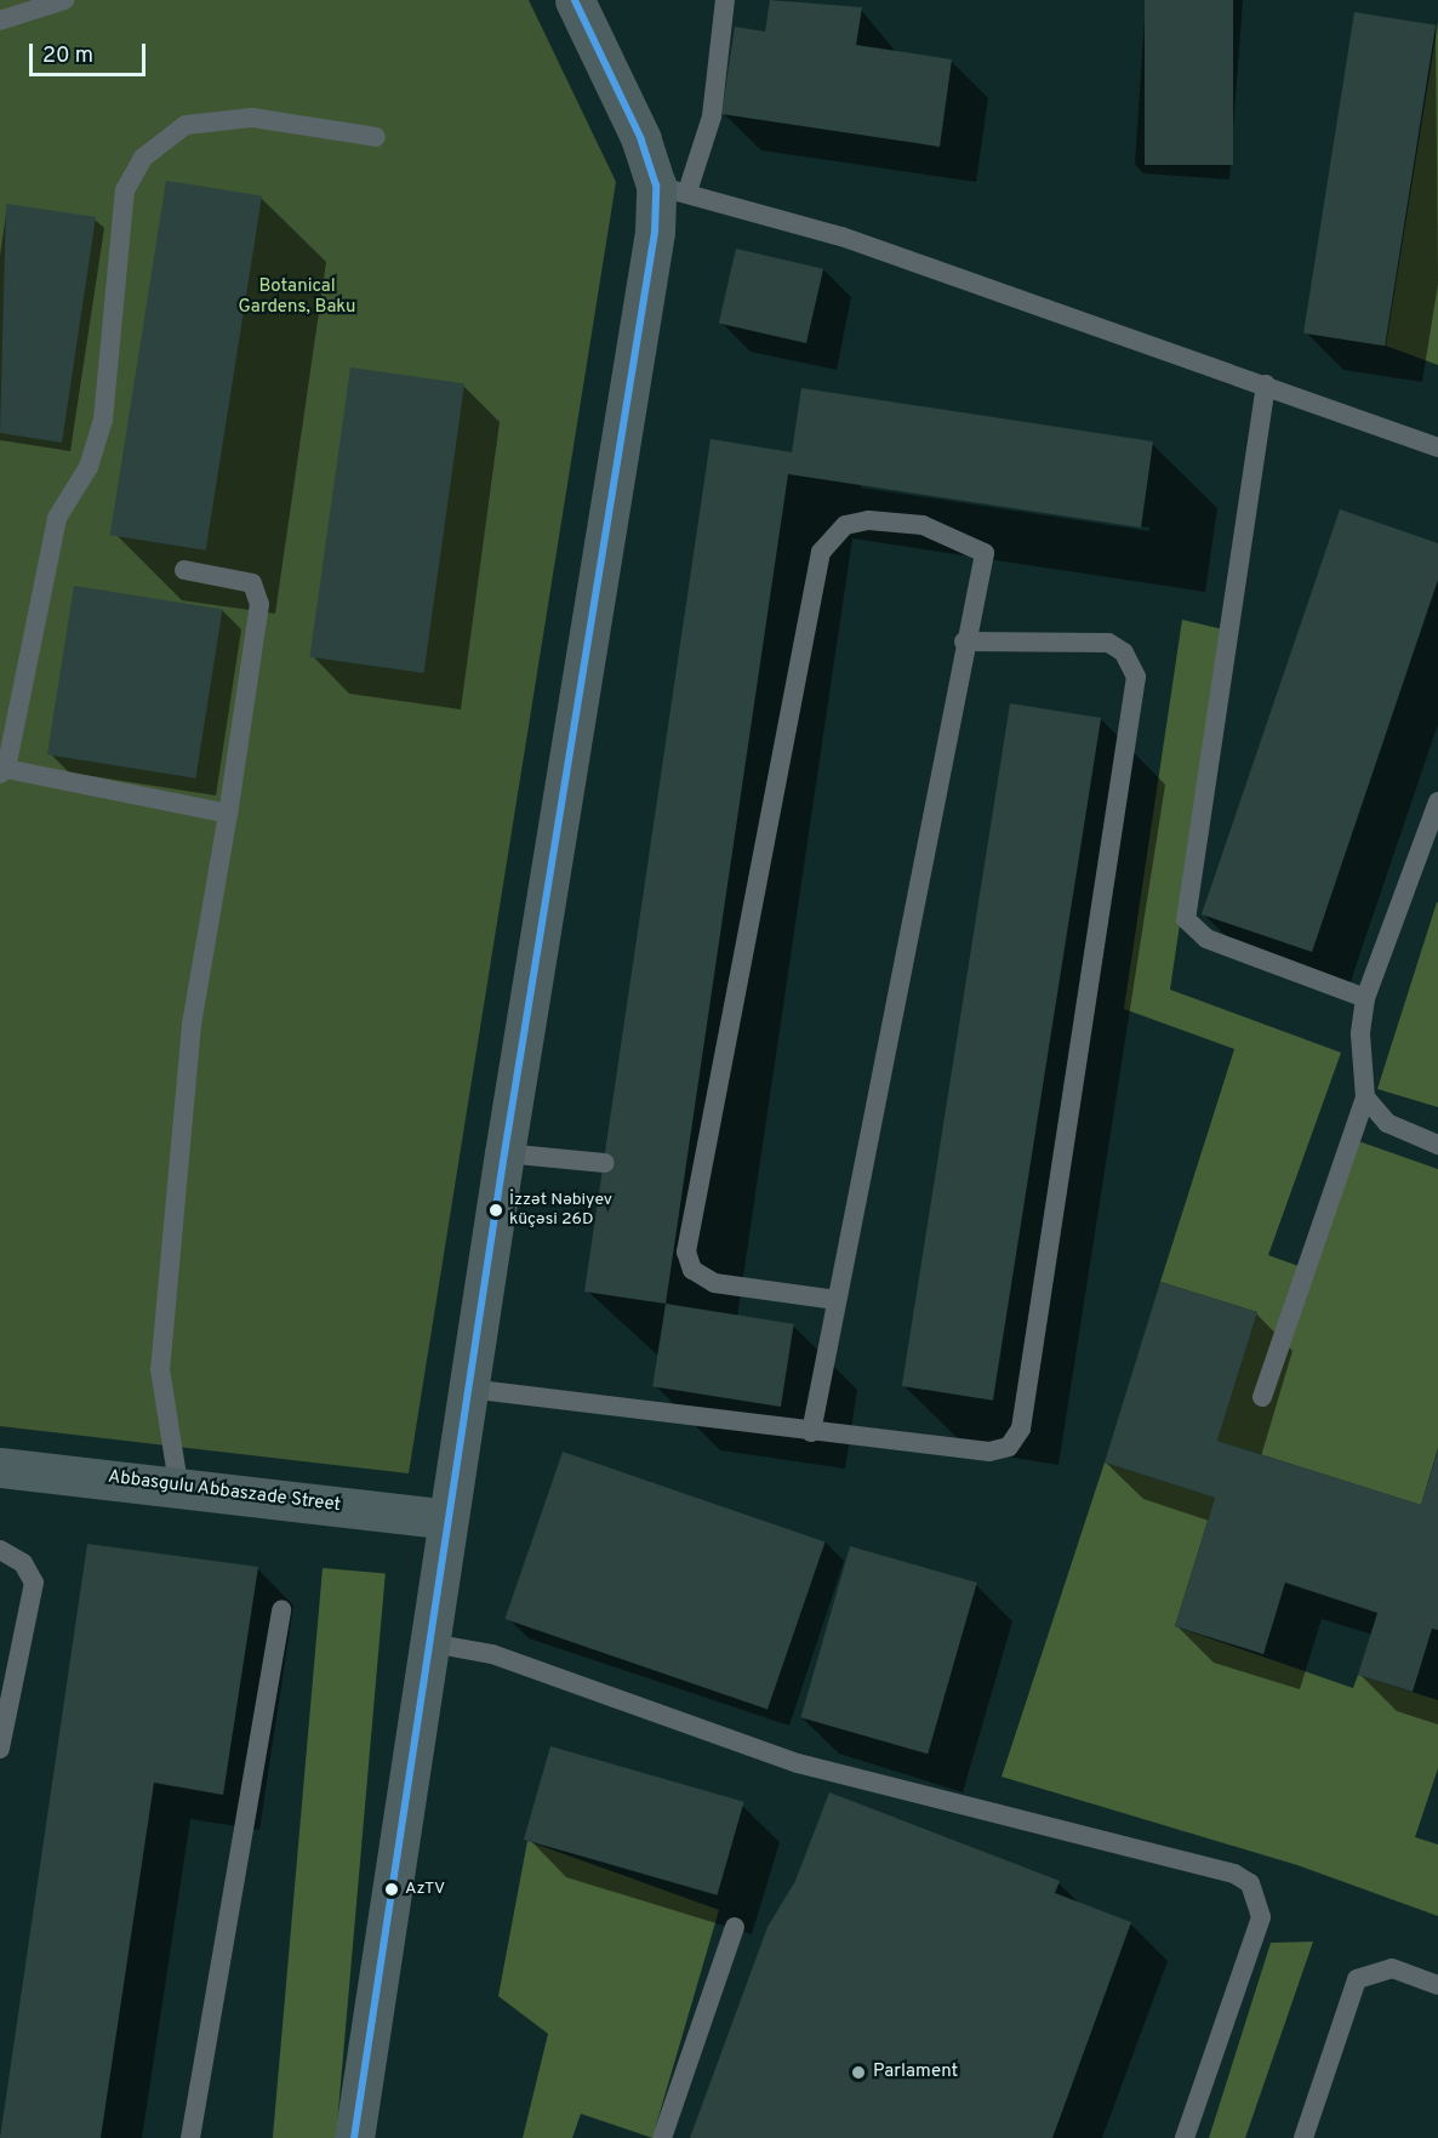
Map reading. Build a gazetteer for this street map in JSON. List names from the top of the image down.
{
  "streets": {
    "main road": ["Abbasgulu Abbaszade Street"]
  },
  "parks": ["Botanical Gardens, Baku"],
  "places": ["İzzət Nəbiyev küçəsi 26D", "AzTV", "Parlament"],
  "scale_bar": "20 m"
}
